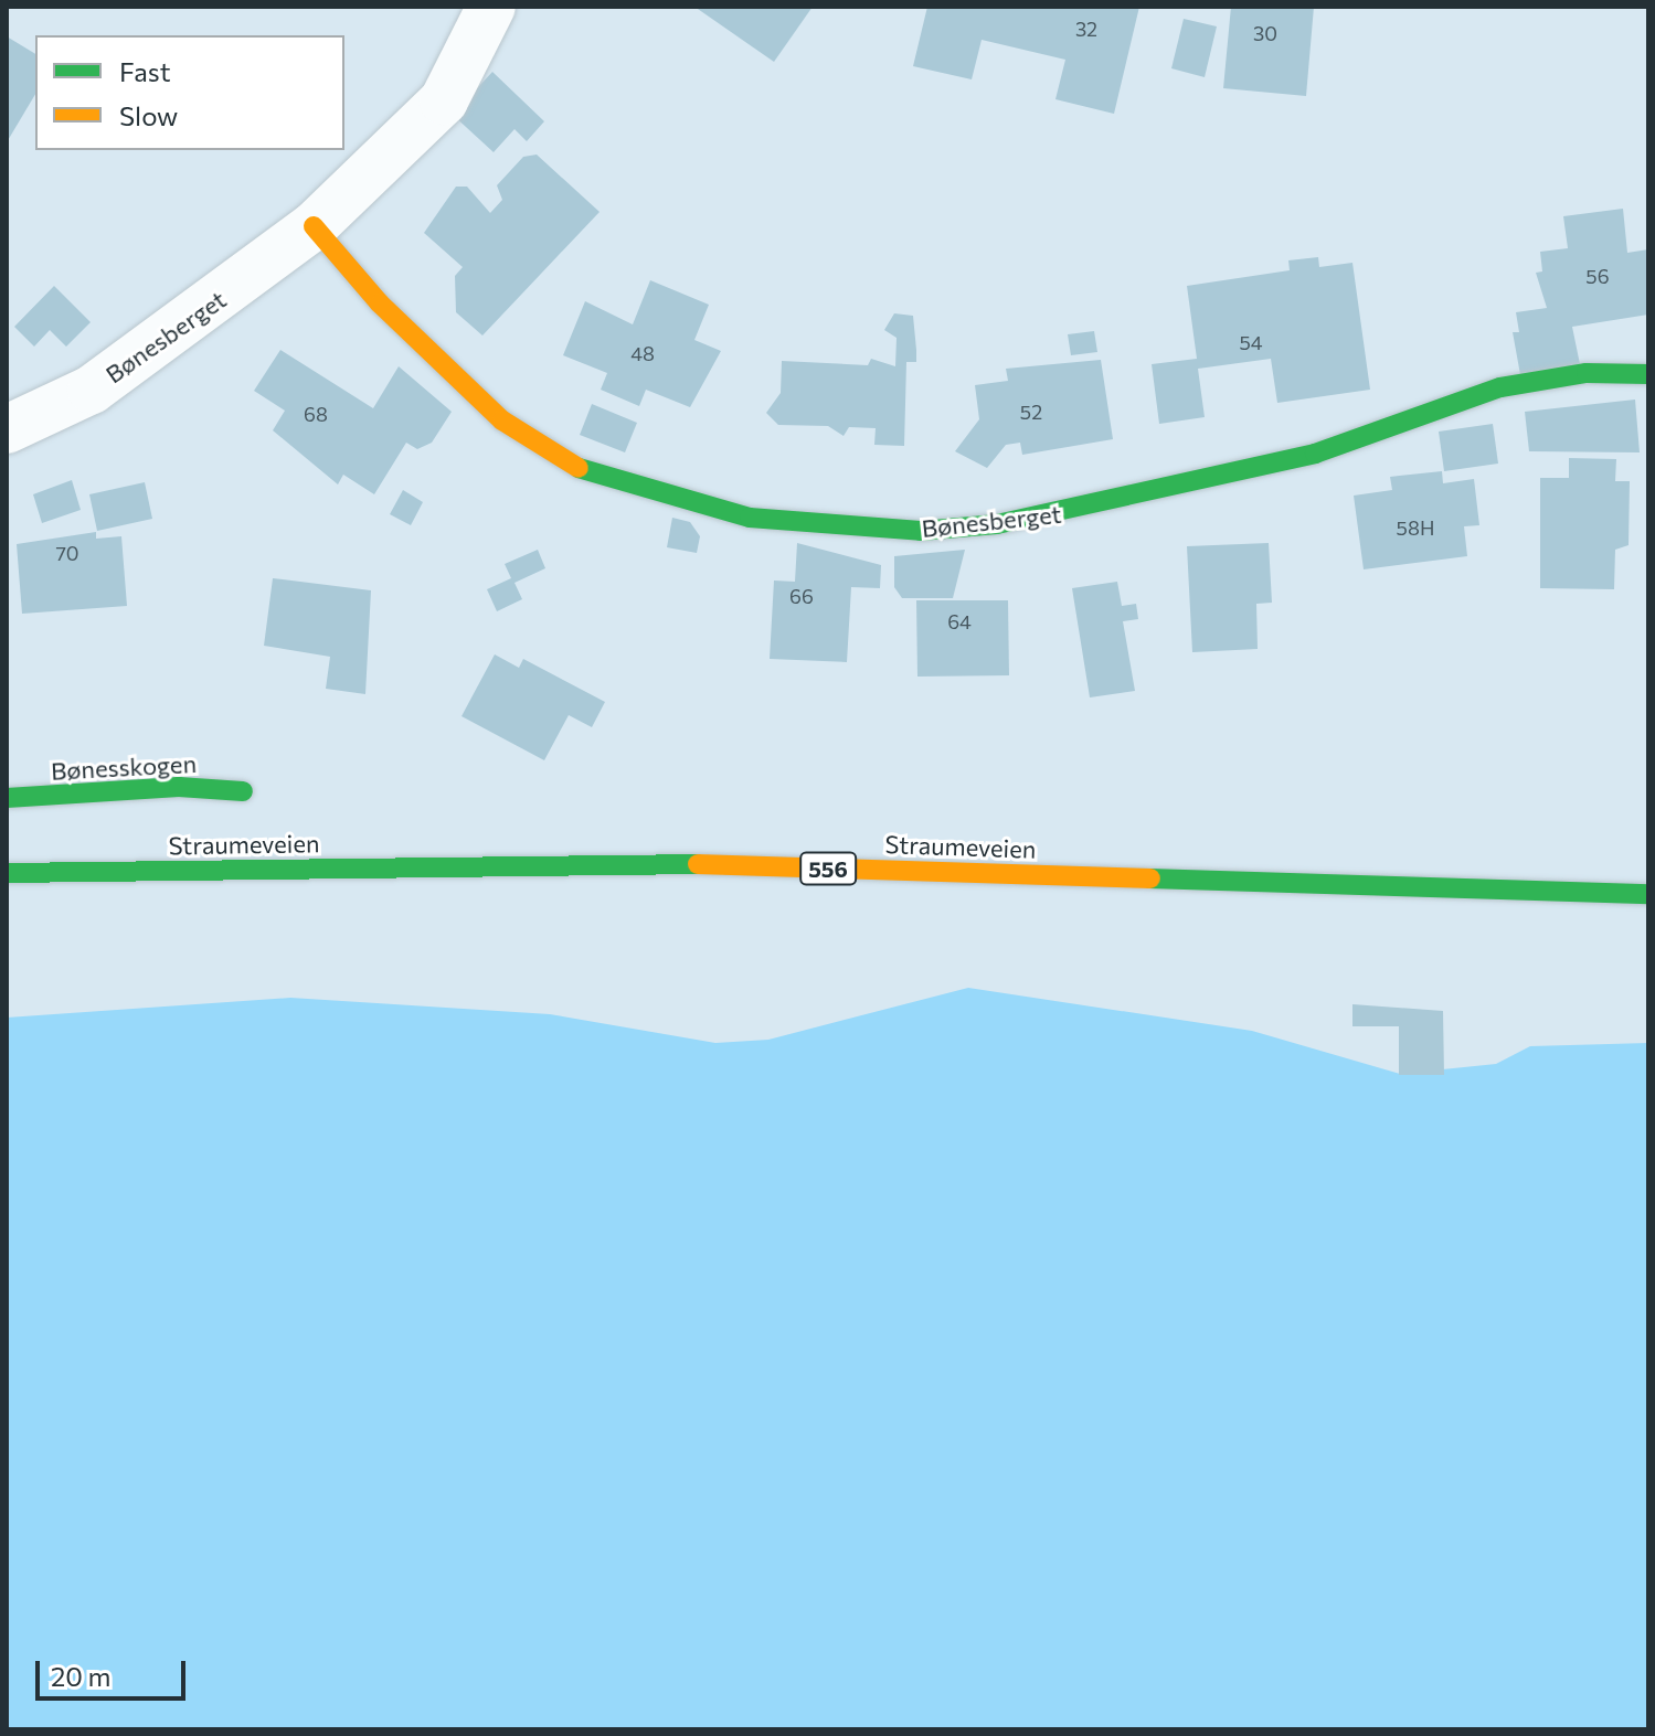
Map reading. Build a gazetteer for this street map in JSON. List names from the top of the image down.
{
  "streets": {
    "street": [
      "Bønesberget",
      "Bønesskogen",
      "Straumeveien",
      "556"
    ]
  },
  "house_numbers": [
    "32",
    "30",
    "56",
    "54",
    "48",
    "52",
    "68",
    "58H",
    "70",
    "66",
    "64"
  ],
  "legend": ["Fast", "Slow"],
  "scale_bar": "20 m"
}
